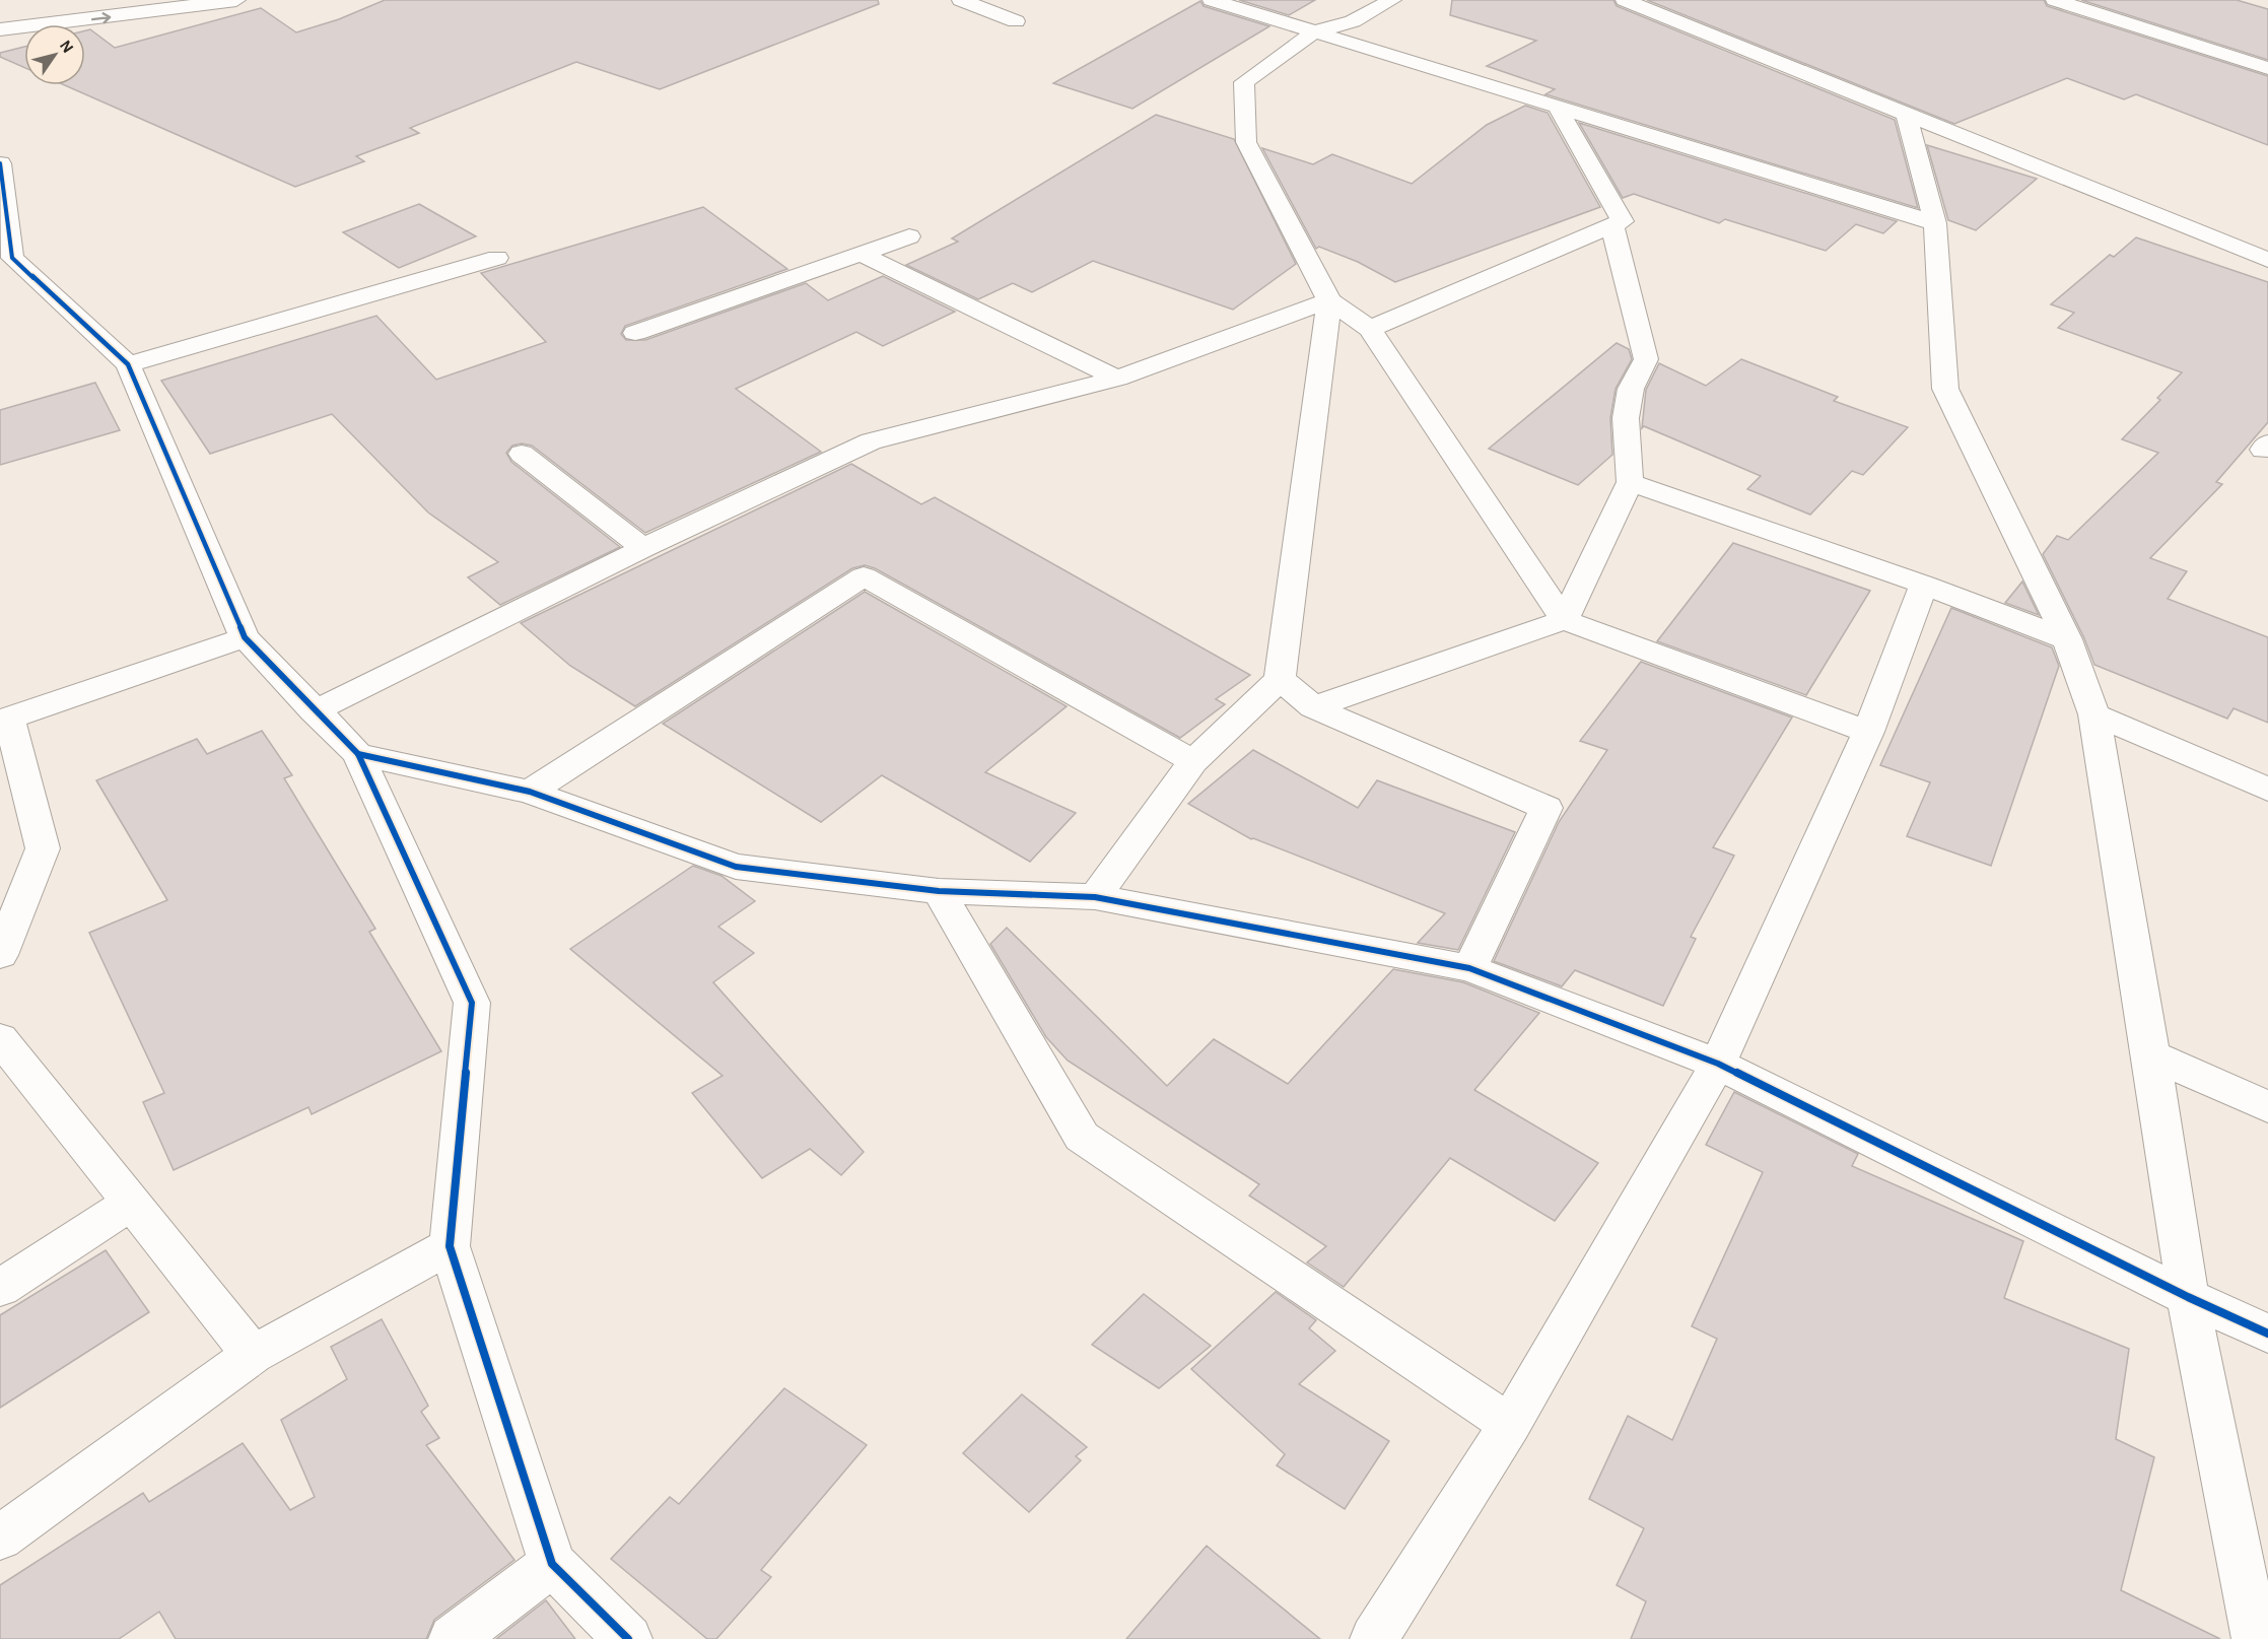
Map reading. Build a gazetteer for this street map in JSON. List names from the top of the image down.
{
  "north": "top right"
}
